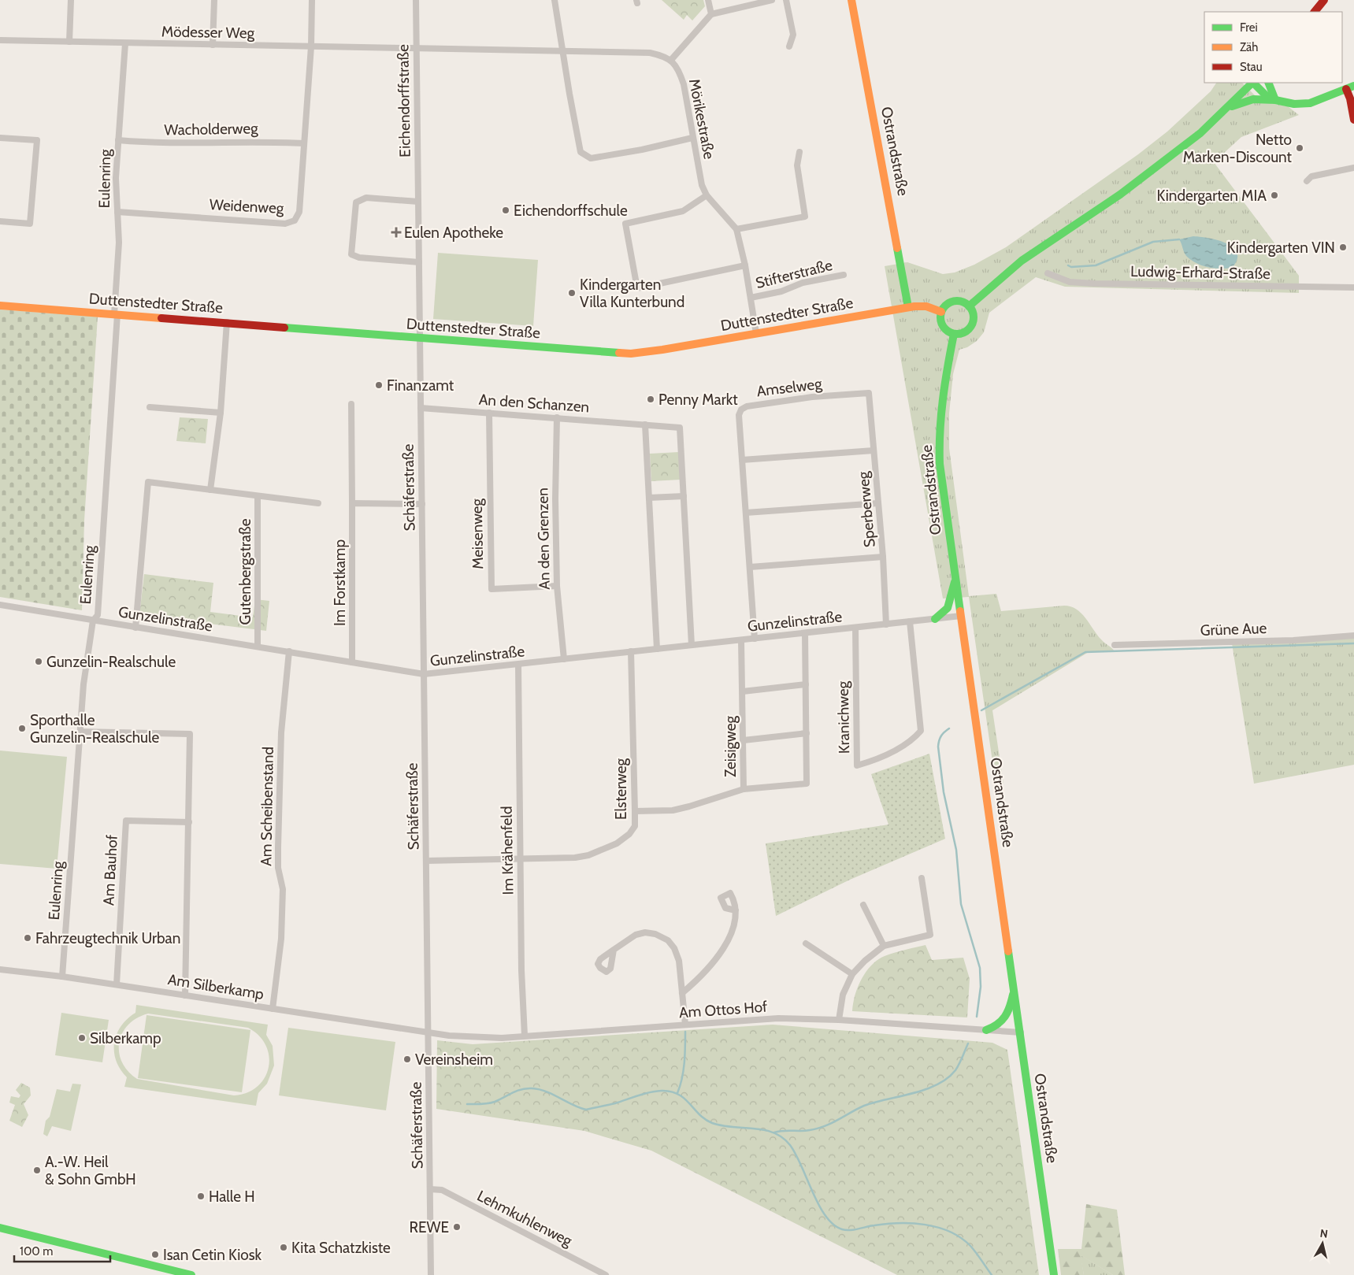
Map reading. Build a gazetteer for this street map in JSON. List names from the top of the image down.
{
  "streets": {
    "main road": ["Ostrandstraße", "Duttenstedter Straße"],
    "street": [
      "Mödesser Weg",
      "Eichendorffstraße",
      "Mörikestraße",
      "Wacholderweg",
      "Eulenring",
      "Weidenweg",
      "Ludwig-Erhard-Straße",
      "Stifterstraße",
      "Amselweg",
      "An den Schanzen",
      "Schäferstraße",
      "Sperberweg",
      "Meisenweg",
      "An den Grenzen",
      "Gutenbergstraße",
      "Im Forstkamp",
      "Gunzelinstraße",
      "Grüne Aue",
      "Kranichweg",
      "Zeisigweg",
      "Elsterweg",
      "Am Scheibenstand",
      "Im Krähenfeld",
      "Am Bauhof",
      "Am Silberkamp",
      "Am Ottos Hof",
      "Lehmkuhlenweg"
    ]
  },
  "crossings": [
    ["Mödesser Weg", "Eichendorffstraße"],
    ["Mödesser Weg", "Eulenring"],
    ["Mödesser Weg", "Weidenweg"],
    ["Eichendorffstraße", "Duttenstedter Straße"],
    ["Eichendorffstraße", "Schäferstraße"],
    ["Mörikestraße", "Stifterstraße"],
    ["Mörikestraße", "Duttenstedter Straße"],
    ["Wacholderweg", "Eulenring"],
    ["Wacholderweg", "Weidenweg"],
    ["Ostrandstraße", "Duttenstedter Straße"],
    ["Ostrandstraße", "Gunzelinstraße"],
    ["Ostrandstraße", "Am Ottos Hof"],
    ["Eulenring", "Weidenweg"],
    ["Eulenring", "Duttenstedter Straße"],
    ["Eulenring", "Gunzelinstraße"],
    ["Eulenring", "Am Silberkamp"],
    ["Duttenstedter Straße", "Schäferstraße"],
    ["Amselweg", "Sperberweg"],
    ["Amselweg", "Gunzelinstraße"],
    ["An den Schanzen", "Schäferstraße"],
    ["An den Schanzen", "Meisenweg"],
    ["An den Schanzen", "An den Grenzen"],
    ["An den Schanzen", "Gunzelinstraße"],
    ["Schäferstraße", "Gunzelinstraße"],
    ["Schäferstraße", "Elsterweg"],
    ["Schäferstraße", "Am Silberkamp"],
    ["Schäferstraße", "Am Ottos Hof"],
    ["Schäferstraße", "Lehmkuhlenweg"],
    ["Sperberweg", "Gunzelinstraße"],
    ["Meisenweg", "An den Grenzen"],
    ["An den Grenzen", "Gunzelinstraße"],
    ["Gutenbergstraße", "Gunzelinstraße"],
    ["Im Forstkamp", "Gunzelinstraße"],
    ["Gunzelinstraße", "Kranichweg"],
    ["Gunzelinstraße", "Zeisigweg"],
    ["Gunzelinstraße", "Elsterweg"],
    ["Gunzelinstraße", "Am Scheibenstand"],
    ["Gunzelinstraße", "Im Krähenfeld"],
    ["Zeisigweg", "Elsterweg"],
    ["Elsterweg", "Im Krähenfeld"],
    ["Am Scheibenstand", "Am Silberkamp"],
    ["Im Krähenfeld", "Am Ottos Hof"],
    ["Am Bauhof", "Am Silberkamp"],
    ["Am Silberkamp", "Am Ottos Hof"]
  ],
  "places": {
    "other": [
      "Netto Marken-Discount",
      "Kindergarten MIA",
      "Eichendorffschule",
      "Kindergarten VIN",
      "Kindergarten Villa Kunterbund",
      "Finanzamt",
      "Penny Markt",
      "Gunzelin-Realschule",
      "Sporthalle Gunzelin-Realschule",
      "Fahrzeugtechnik Urban",
      "Silberkamp",
      "Vereinsheim",
      "A.-W. Heil & Sohn GmbH",
      "Halle H",
      "REWE",
      "Kita Schatzkiste",
      "Isan Cetin Kiosk"
    ],
    "health": ["Eulen Apotheke"]
  },
  "legend": ["Frei", "Zäh", "Stau"],
  "scale_bar": "100 m",
  "north": "top"
}
